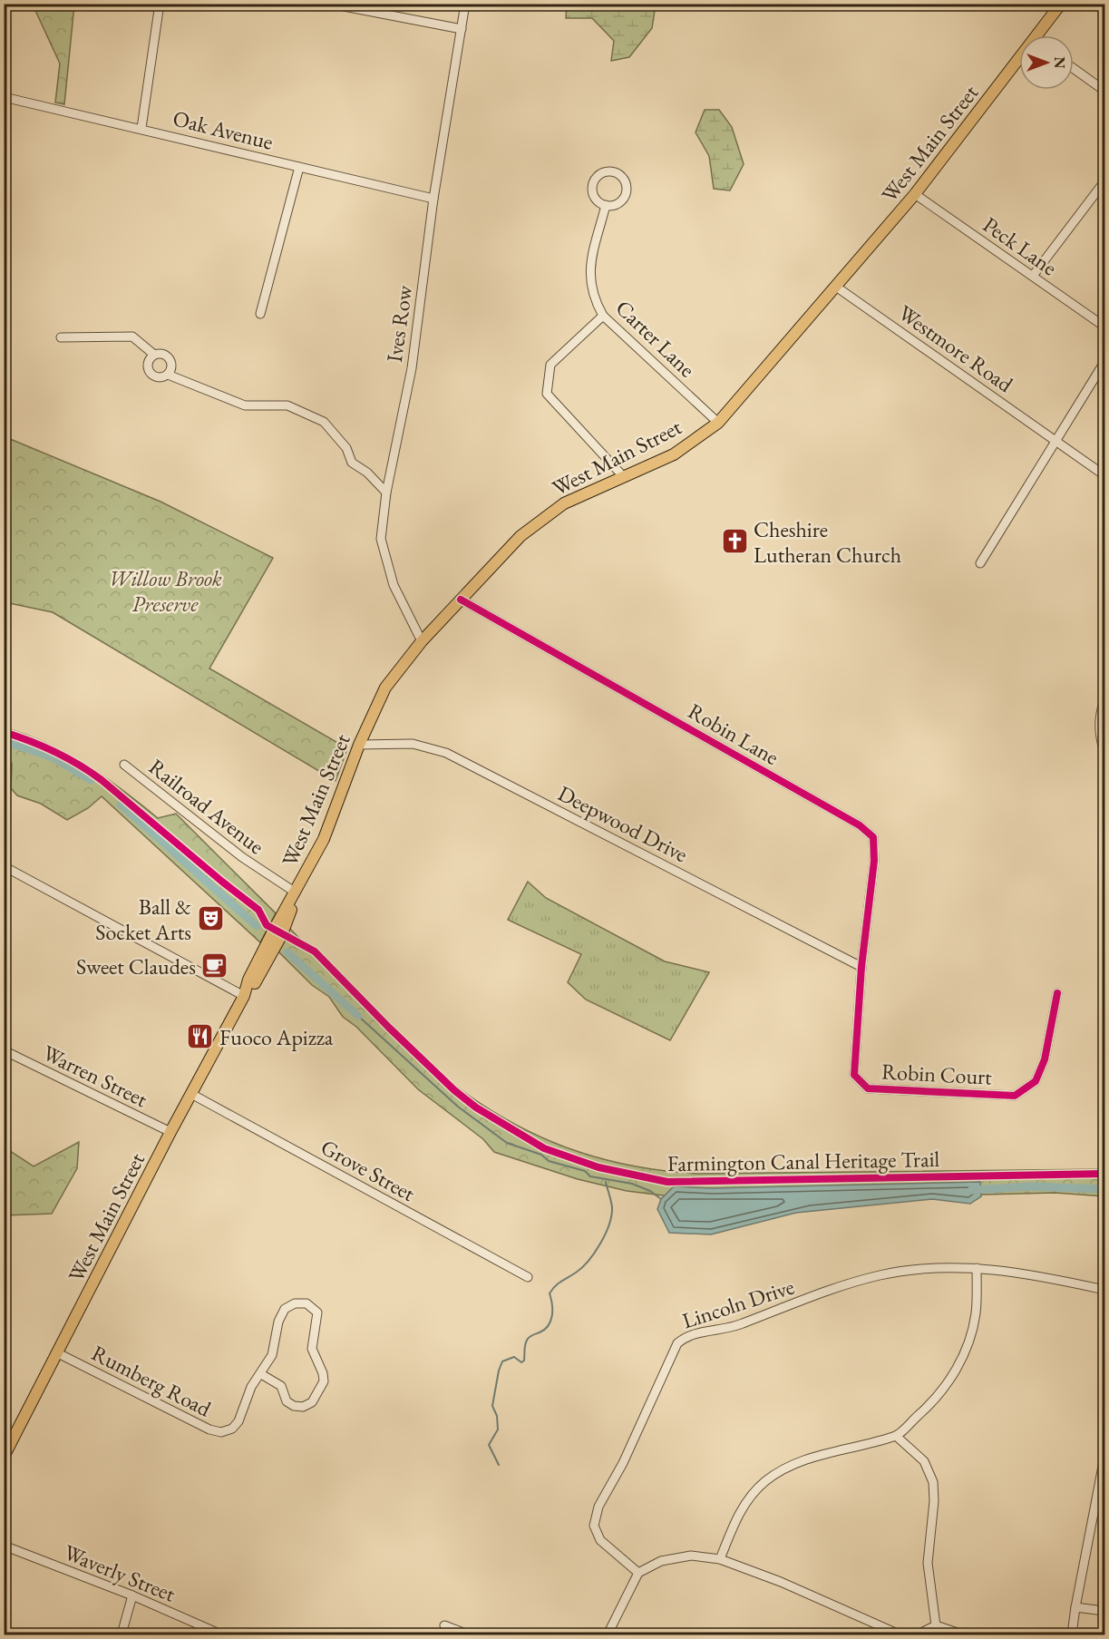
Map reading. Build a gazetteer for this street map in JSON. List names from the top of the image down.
{
  "streets": {
    "main road": ["West Main Street"],
    "street": [
      "Oak Avenue",
      "Peck Lane",
      "Ives Row",
      "Carter Lane",
      "Westmore Road",
      "Robin Lane",
      "Railroad Avenue",
      "Deepwood Drive",
      "Robin Court",
      "Warren Street",
      "Grove Street",
      "Lincoln Drive",
      "Rumberg Road",
      "Waverly Street"
    ],
    "cycle path": ["Farmington Canal Heritage Trail"]
  },
  "crossings": [
    ["Oak Avenue", "Ives Row"],
    ["West Main Street", "Peck Lane"],
    ["West Main Street", "Ives Row"],
    ["West Main Street", "Carter Lane"],
    ["West Main Street", "Westmore Road"],
    ["West Main Street", "Robin Lane"],
    ["West Main Street", "Railroad Avenue"],
    ["West Main Street", "Deepwood Drive"],
    ["West Main Street", "Warren Street"],
    ["West Main Street", "Grove Street"],
    ["West Main Street", "Rumberg Road"],
    ["Robin Lane", "Deepwood Drive"],
    ["Robin Lane", "Robin Court"],
    ["Deepwood Drive", "Robin Court"]
  ],
  "parks": ["Willow Brook Preserve"],
  "places": {
    "church": ["Cheshire Lutheran Church"],
    "theatre": ["Ball & Socket Arts"],
    "cafe": ["Sweet Claudes"],
    "restaurant": ["Fuoco Apizza"]
  },
  "north": "right"
}
